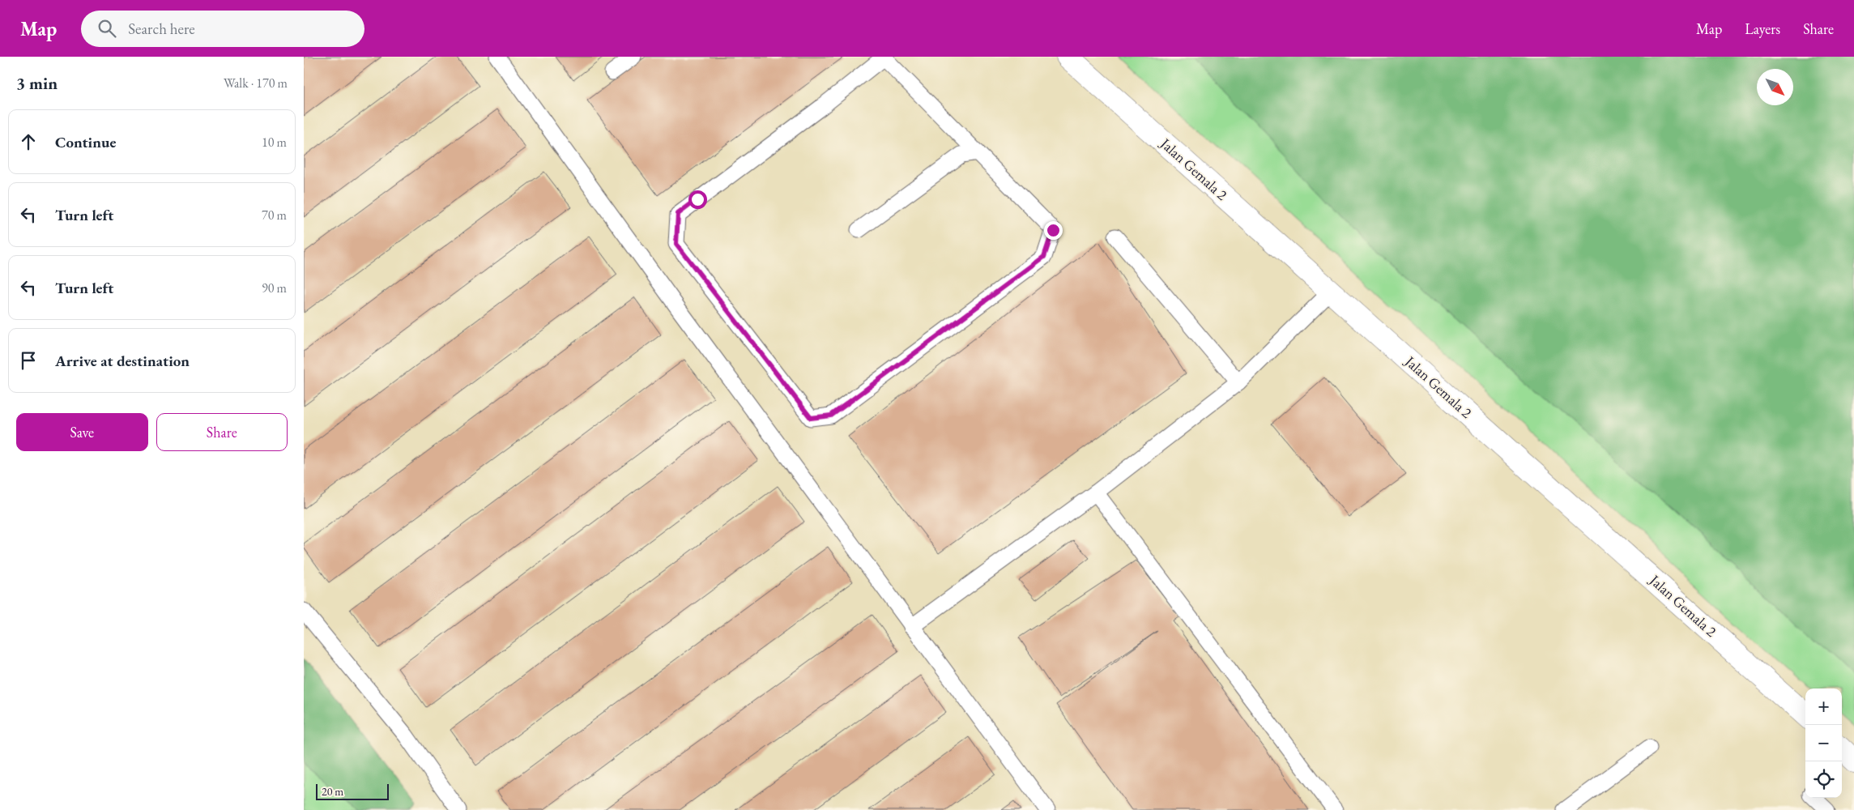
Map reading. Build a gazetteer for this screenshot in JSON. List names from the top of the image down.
{
  "streets": {
    "street": ["Jalan Gemala 2"]
  },
  "scale_bar": "20 m",
  "north": "bottom right",
  "page": {
    "header": "Map",
    "search": "Search here",
    "nav": ["Map", "Layers", "Share"],
    "heading": ["3 min", "Walk · 170 m"],
    "list": [
      ["Continue", "10 m"],
      ["Turn left", "70 m"],
      ["Turn left", "90 m"],
      "Arrive at destination"
    ],
    "buttons": ["Save", "Share"],
    "map_buttons": ["+", "−"],
    "scale": "20 m"
  }
}
